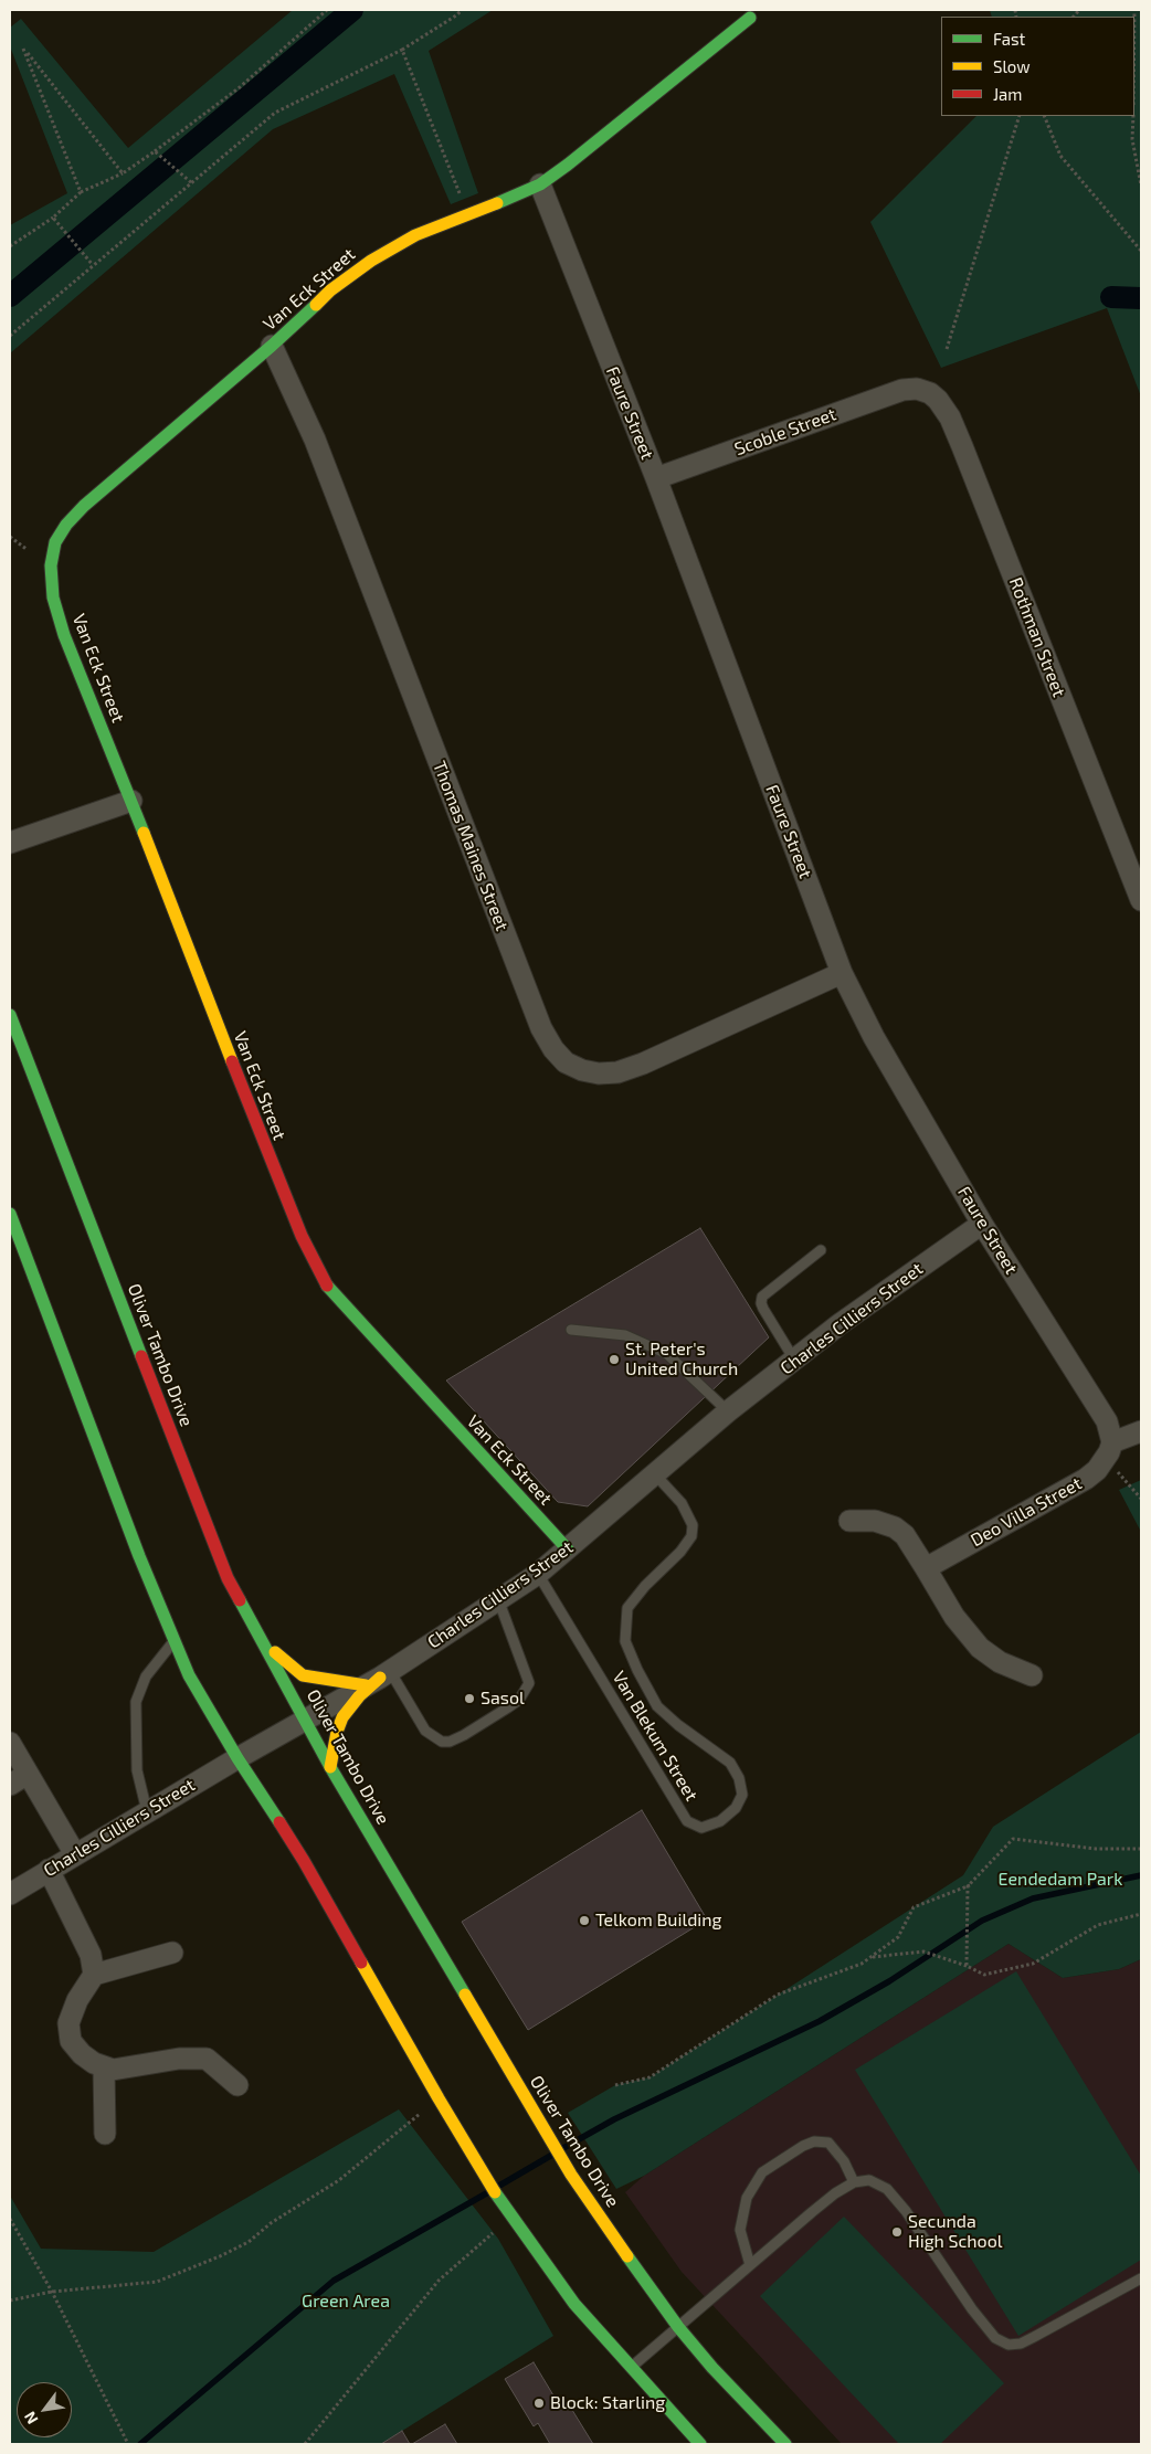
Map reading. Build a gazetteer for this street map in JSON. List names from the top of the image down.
{
  "streets": {
    "street": [
      "Van Eck Street",
      "Faure Street",
      "Scoble Street",
      "Rothman Street",
      "Thomas Maines Street",
      "Charles Cilliers Street",
      "Oliver Tambo Drive",
      "Deo Villa Street"
    ],
    "lane": ["Van Blekum Street"]
  },
  "crossings": [
    ["Van Eck Street", "Faure Street"],
    ["Van Eck Street", "Thomas Maines Street"],
    ["Van Eck Street", "Charles Cilliers Street"],
    ["Faure Street", "Scoble Street"],
    ["Faure Street", "Thomas Maines Street"],
    ["Faure Street", "Charles Cilliers Street"],
    ["Faure Street", "Deo Villa Street"],
    ["Scoble Street", "Rothman Street"],
    ["Charles Cilliers Street", "Oliver Tambo Drive"],
    ["Charles Cilliers Street", "Van Blekum Street"]
  ],
  "parks": ["Eendedam Park", "Green Area"],
  "places": [
    "St. Peter's United Church",
    "Sasol",
    "Telkom Building",
    "Secunda High School",
    "Block: Starling"
  ],
  "legend": ["Fast", "Slow", "Jam"],
  "north": "bottom left"
}
